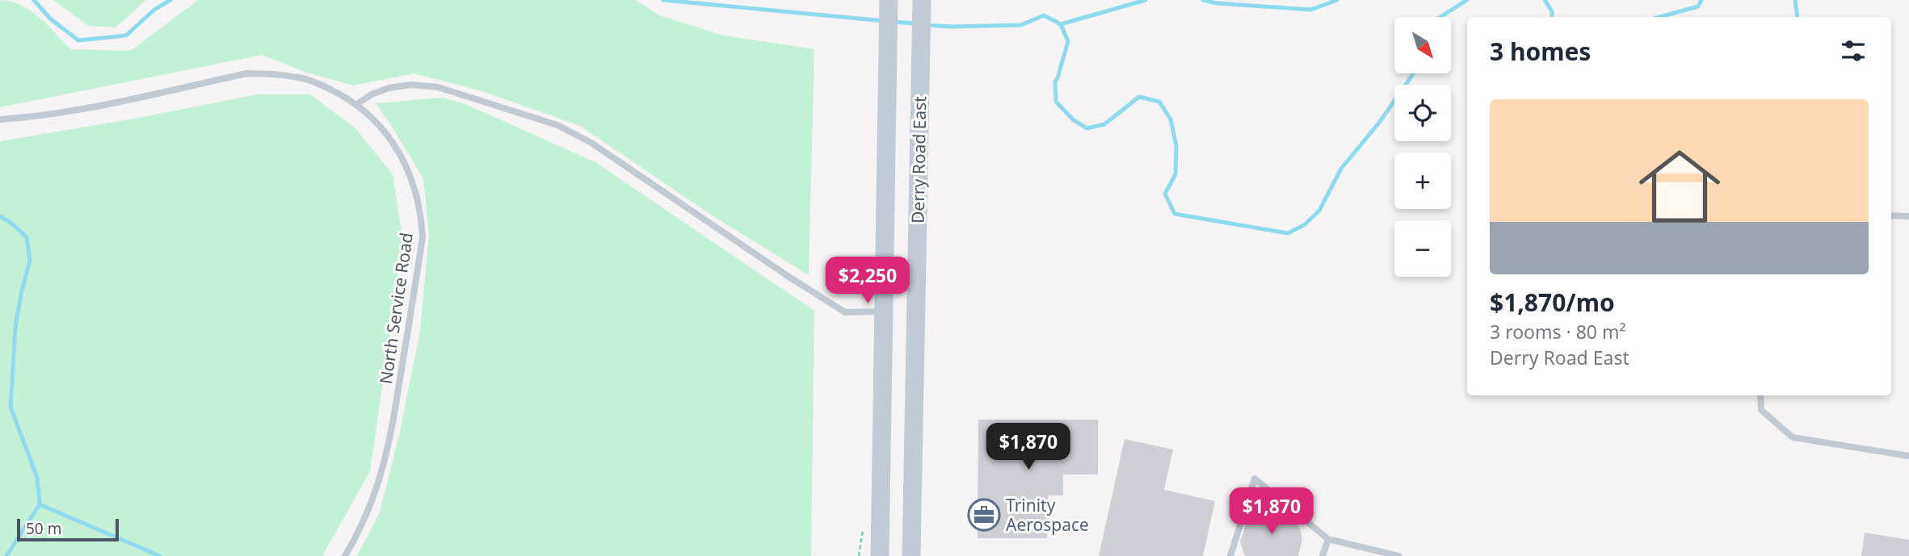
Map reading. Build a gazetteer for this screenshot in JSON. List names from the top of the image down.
{
  "streets": {
    "main road": ["Derry Road East"],
    "lane": ["North Service Road"]
  },
  "places": {
    "office": ["Trinity Aerospace"]
  },
  "scale_bar": "50 m",
  "north": "bottom right",
  "page": {
    "map_buttons": ["+", "−"],
    "heading": "3 homes",
    "list": [
      {
        "name": "$1,870/mo",
        "note": "3 rooms · 80 m² · Derry Road East"
      }
    ],
    "price": ["$2,250", "$1,870", "$1,870"],
    "scale": "50 m"
  }
}
